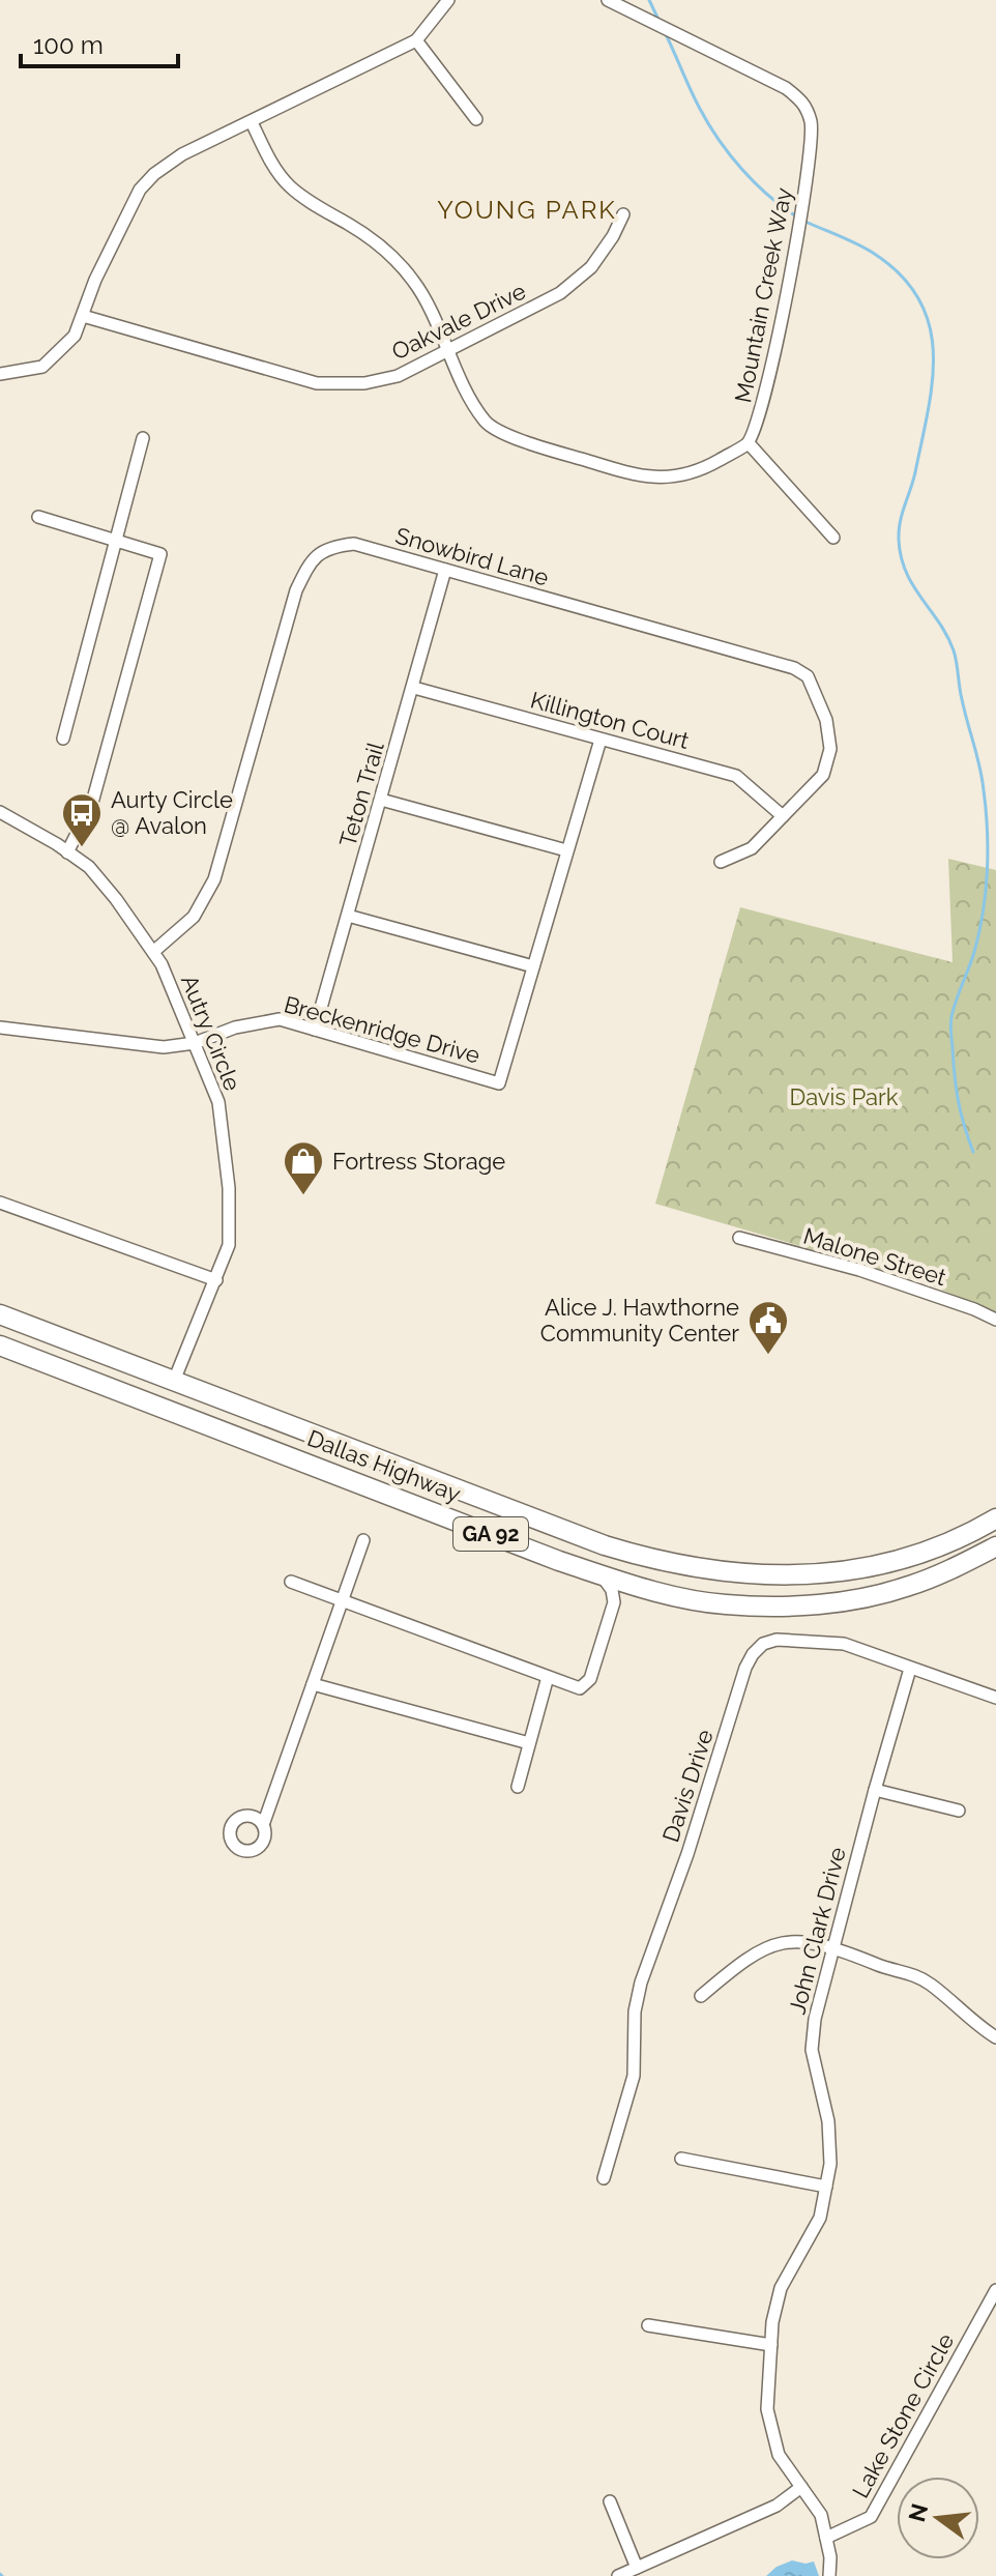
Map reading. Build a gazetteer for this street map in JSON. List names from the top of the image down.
{
  "streets": {
    "main road": ["Dallas Highway", "GA 92"],
    "street": [
      "Mountain Creek Way",
      "Oakvale Drive",
      "Snowbird Lane",
      "Killington Court",
      "Teton Trail",
      "Breckenridge Drive",
      "Autry Circle",
      "Malone Street",
      "Davis Drive",
      "John Clark Drive",
      "Lake Stone Circle"
    ]
  },
  "crossings": [
    ["Snowbird Lane", "Killington Court"],
    ["Snowbird Lane", "Teton Trail"],
    ["Snowbird Lane", "Autry Circle"],
    ["Killington Court", "Teton Trail"],
    ["Killington Court", "Breckenridge Drive"],
    ["Teton Trail", "Breckenridge Drive"],
    ["Breckenridge Drive", "Autry Circle"],
    ["Autry Circle", "Dallas Highway"],
    ["Davis Drive", "John Clark Drive"],
    ["John Clark Drive", "Lake Stone Circle"]
  ],
  "districts": ["YOUNG PARK"],
  "parks": ["Davis Park"],
  "places": {
    "bus stop": ["Aurty Circle @ Avalon"],
    "shop": ["Fortress Storage"],
    "public building": ["Alice J. Hawthorne Community Center"]
  },
  "scale_bar": "100 m",
  "north": "left"
}
